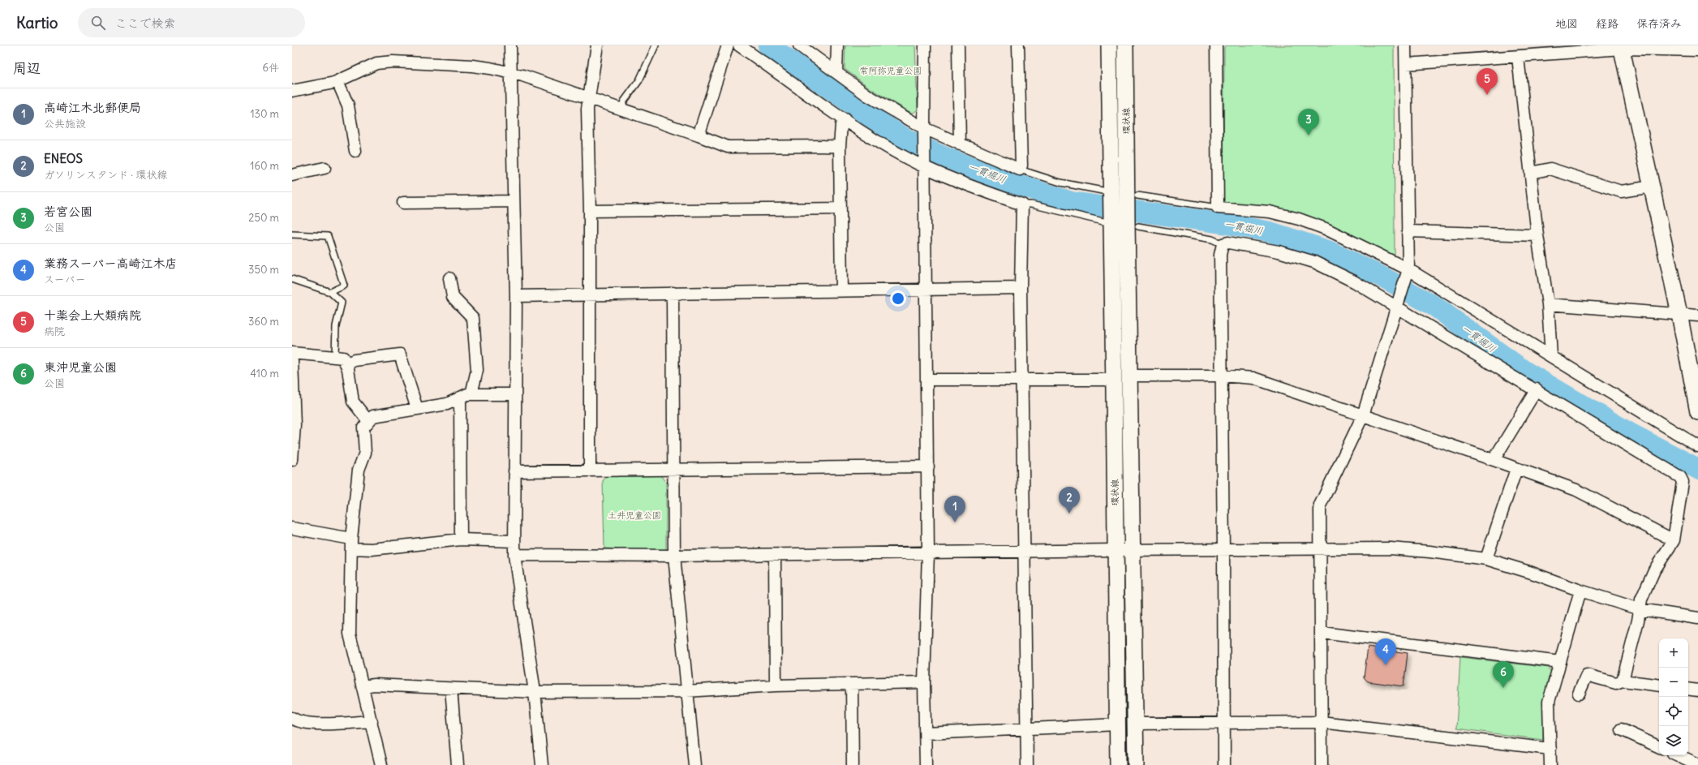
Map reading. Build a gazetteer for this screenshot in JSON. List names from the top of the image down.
{
  "streets": {
    "street": ["環状線"]
  },
  "water": ["一貫堀川"],
  "parks": ["常阿弥児童公園", "土井児童公園"],
  "page": {
    "header": "Kartio",
    "search": "ここで検索",
    "nav": ["地図", "経路", "保存済み"],
    "heading": ["周辺", "6件"],
    "pins": [
      "5",
      "3",
      "2",
      "1",
      "4",
      "6"
    ],
    "list": [
      {
        "mark": "1",
        "name": "高崎江木北郵便局",
        "note": "公共施設",
        "value": "130 m"
      },
      {
        "mark": "2",
        "name": "ENEOS",
        "note": "ガソリンスタンド · 環状線",
        "value": "160 m"
      },
      {
        "mark": "3",
        "name": "若宮公園",
        "note": "公園",
        "value": "250 m"
      },
      {
        "mark": "4",
        "name": "業務スーパー高崎江木店",
        "note": "スーパー",
        "value": "350 m"
      },
      {
        "mark": "5",
        "name": "十薬会上大類病院",
        "note": "病院",
        "value": "360 m"
      },
      {
        "mark": "6",
        "name": "東沖児童公園",
        "note": "公園",
        "value": "410 m"
      }
    ],
    "map_buttons": ["+", "−"]
  }
}
